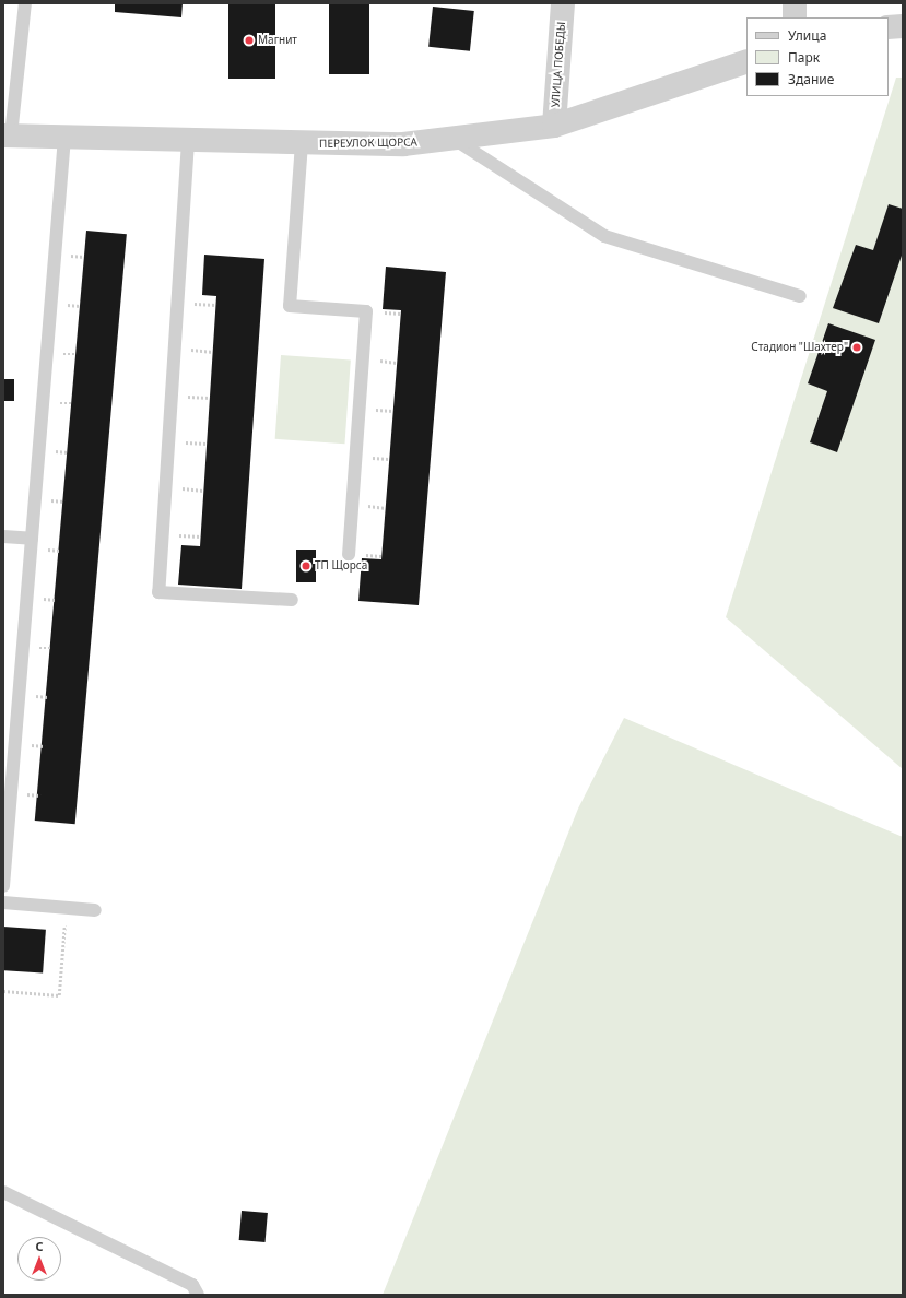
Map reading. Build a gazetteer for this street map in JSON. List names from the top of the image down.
{
  "streets": {
    "street": ["УЛИЦА ПОБЕДЫ", "ПЕРЕУЛОК ЩОРСА"]
  },
  "crossings": [
    ["УЛИЦА ПОБЕДЫ", "ПЕРЕУЛОК ЩОРСА"]
  ],
  "places": ["Магнит", "Стадион \"Шахтер\"", "ТП Щорса"],
  "legend": ["Улица", "Парк", "Здание"],
  "north": "top"
}
